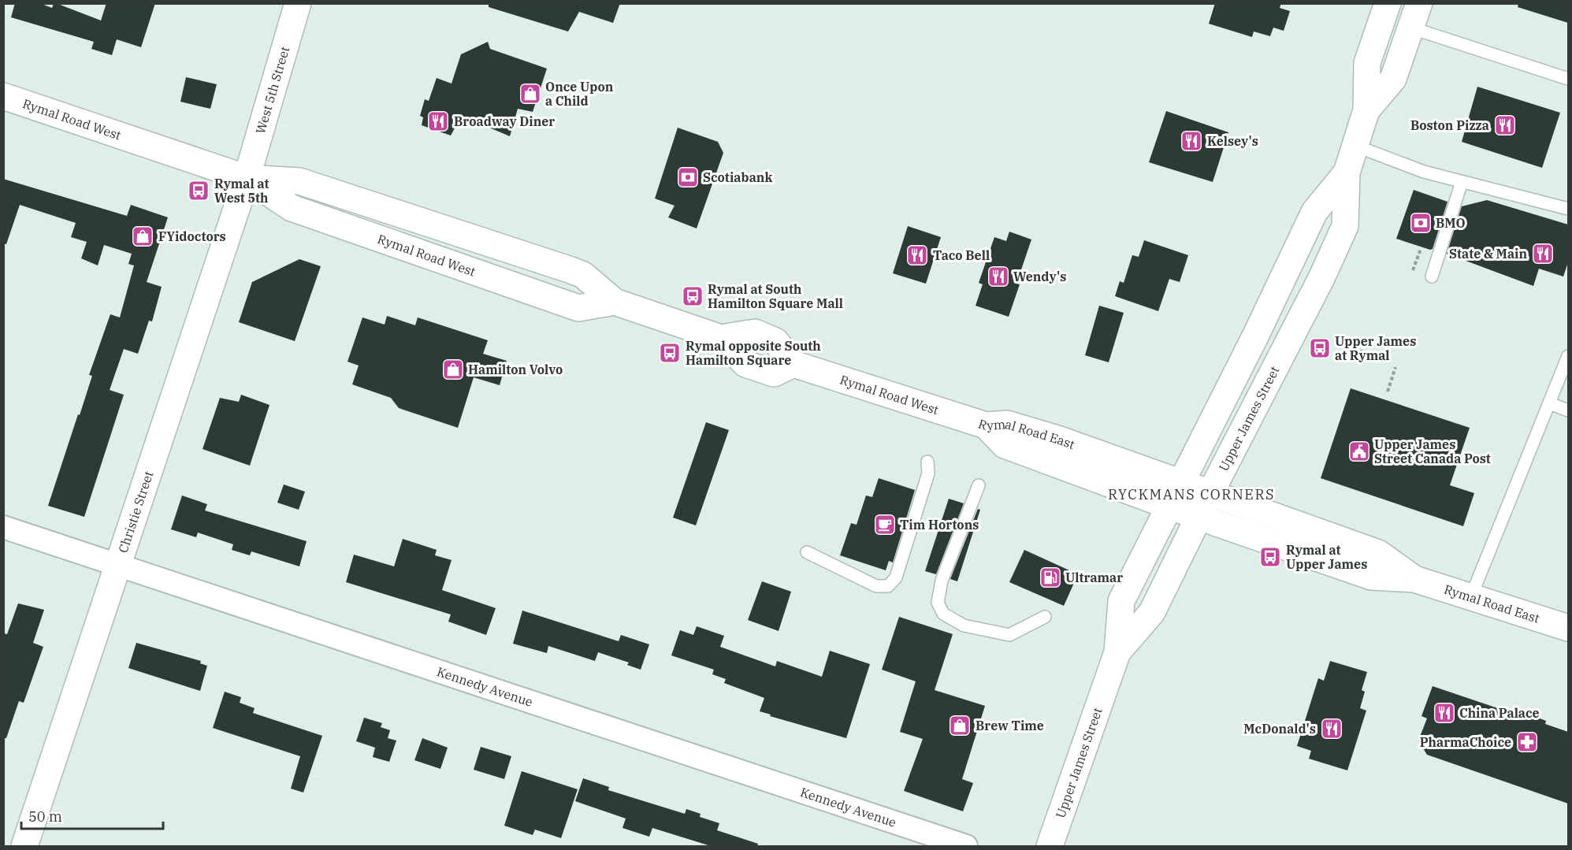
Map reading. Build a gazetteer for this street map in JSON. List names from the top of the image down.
{
  "streets": {
    "main road": [
      "West 5th Street",
      "Rymal Road West",
      "Upper James Street",
      "Rymal Road East",
      "Christie Street"
    ],
    "street": ["Kennedy Avenue"]
  },
  "crossings": [
    ["West 5th Street", "Rymal Road West"],
    ["West 5th Street", "Christie Street"],
    ["Rymal Road West", "Rymal Road East"],
    ["Rymal Road West", "Christie Street"],
    ["Upper James Street", "Rymal Road East"],
    ["Christie Street", "Kennedy Avenue"]
  ],
  "districts": ["RYCKMANS CORNERS"],
  "places": {
    "shop": [
      "Once Upon a Child",
      "FYidoctors",
      "Hamilton Volvo",
      "Brew Time"
    ],
    "restaurant": [
      "Broadway Diner",
      "Boston Pizza",
      "Kelsey's",
      "State & Main",
      "Taco Bell",
      "Wendy's",
      "China Palace",
      "McDonald's"
    ],
    "bank": ["Scotiabank", "BMO"],
    "bus stop": [
      "Rymal at West 5th",
      "Rymal at South Hamilton Square Mall",
      "Upper James at Rymal",
      "Rymal opposite South Hamilton Square",
      "Rymal at Upper James"
    ],
    "public building": ["Upper James Street Canada Post"],
    "cafe": ["Tim Hortons"],
    "fuel station": ["Ultramar"],
    "pharmacy": ["PharmaChoice"]
  },
  "scale_bar": "50 m"
}
